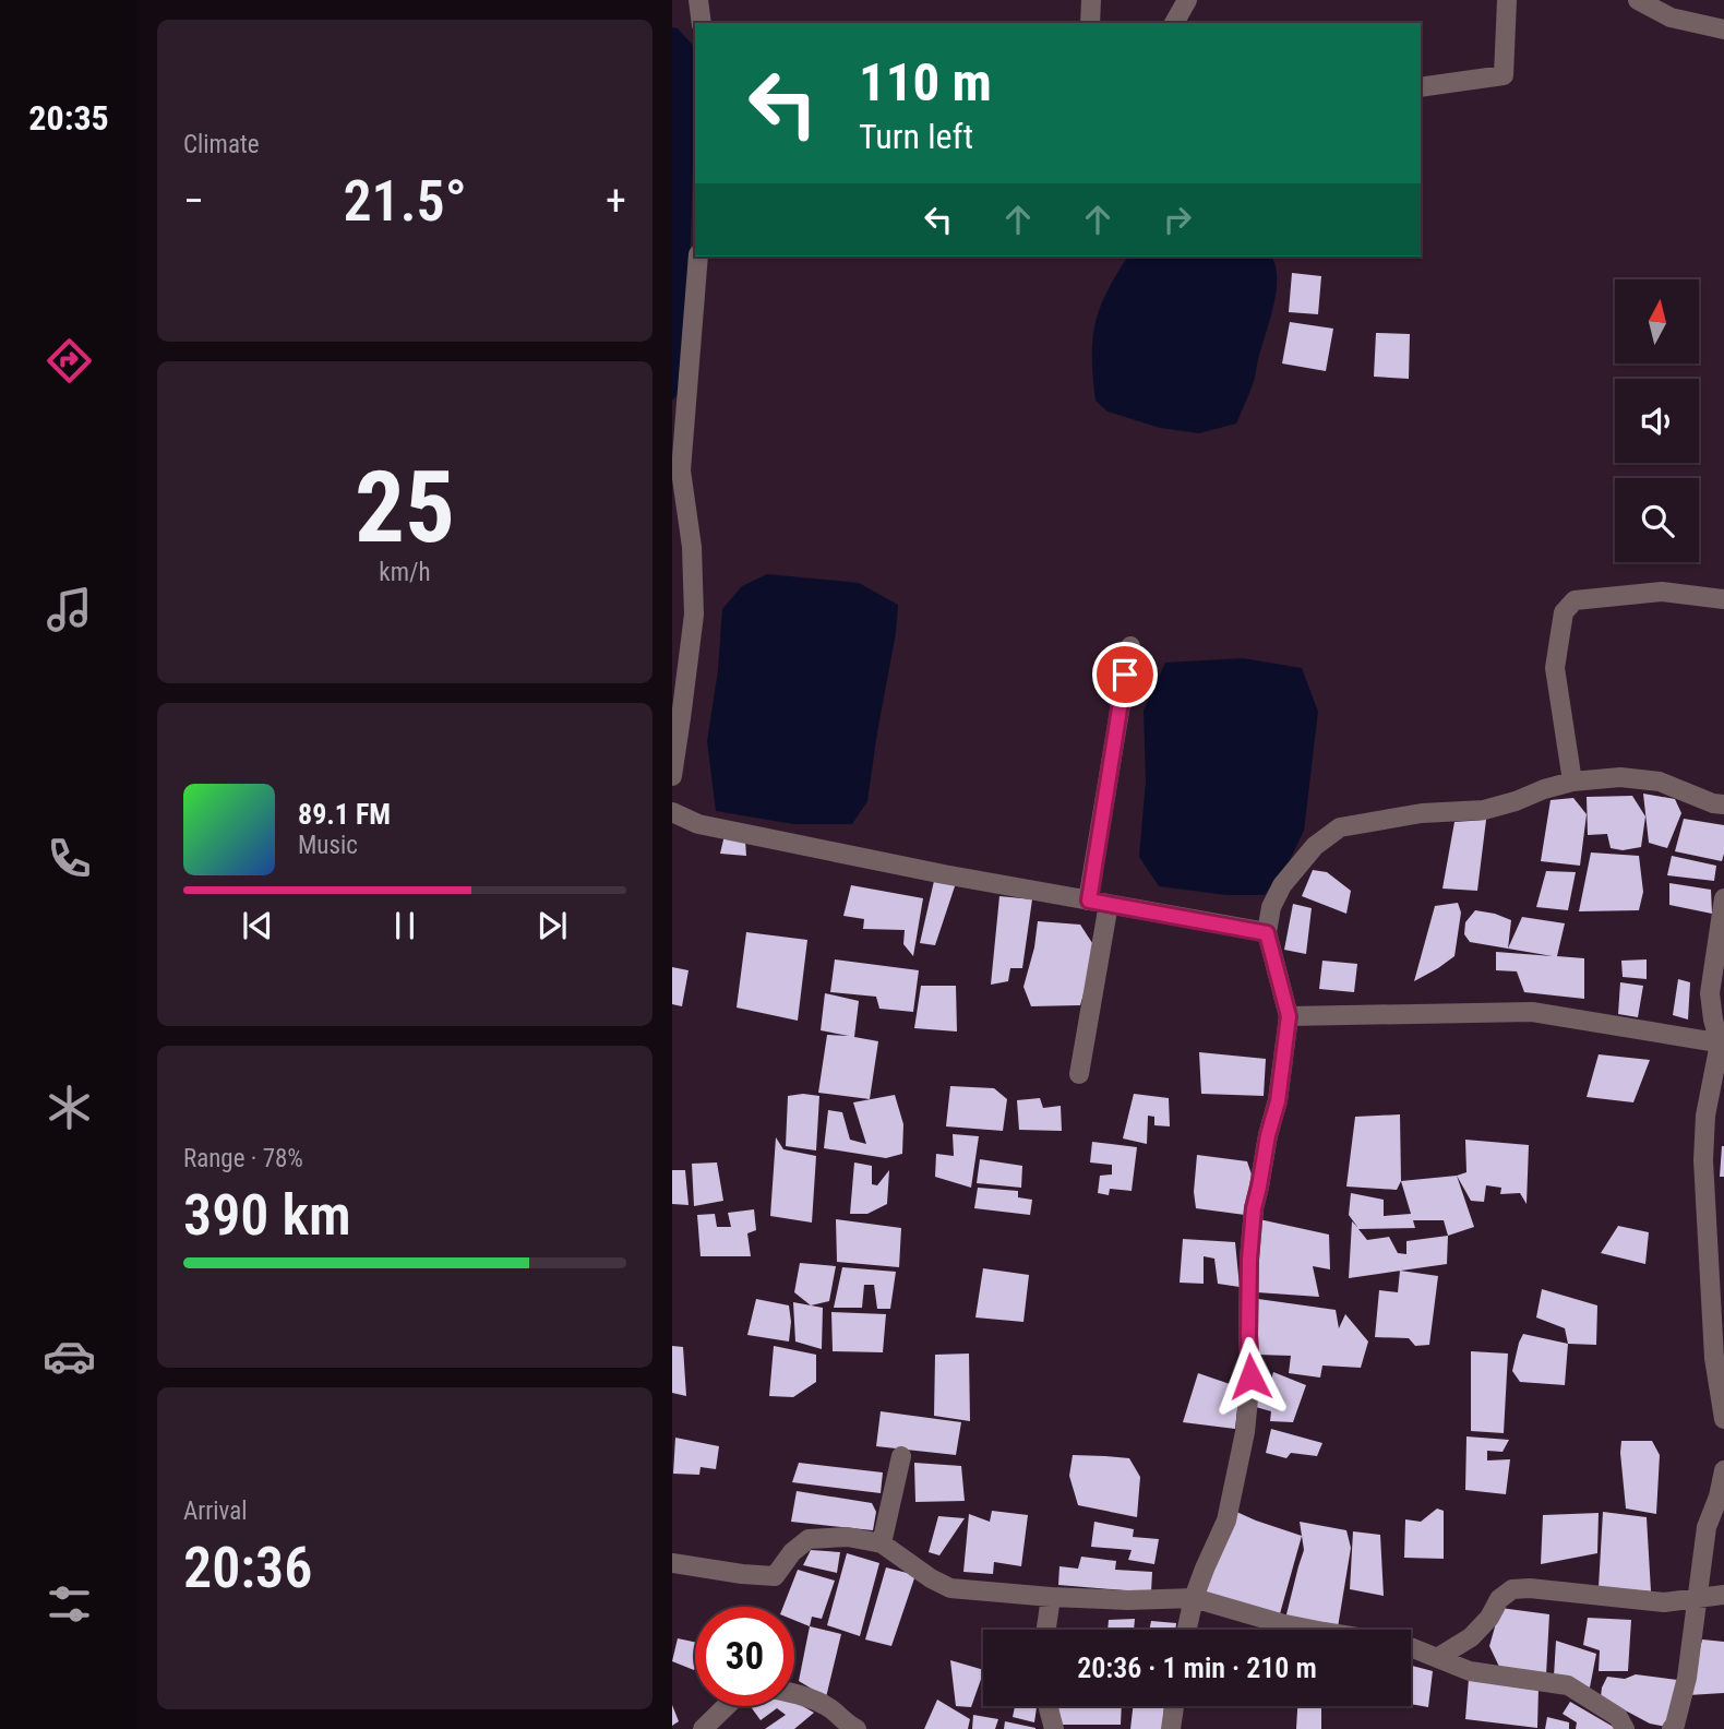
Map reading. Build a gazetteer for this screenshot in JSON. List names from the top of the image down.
{
  "north": "top",
  "page": {
    "tabs": "20:35",
    "tile": [
      "Climate",
      ["25", "km/h"],
      ["Range · 78%", "390 km"],
      ["Arrival", "20:36"]
    ],
    "turn": ["110 m", "Turn left"],
    "heat": ["−", "21.5°", "+"],
    "song": ["89.1 FM", "Music"],
    "limit": "30",
    "trip": "20:36 · 1 min · 210 m"
  }
}
